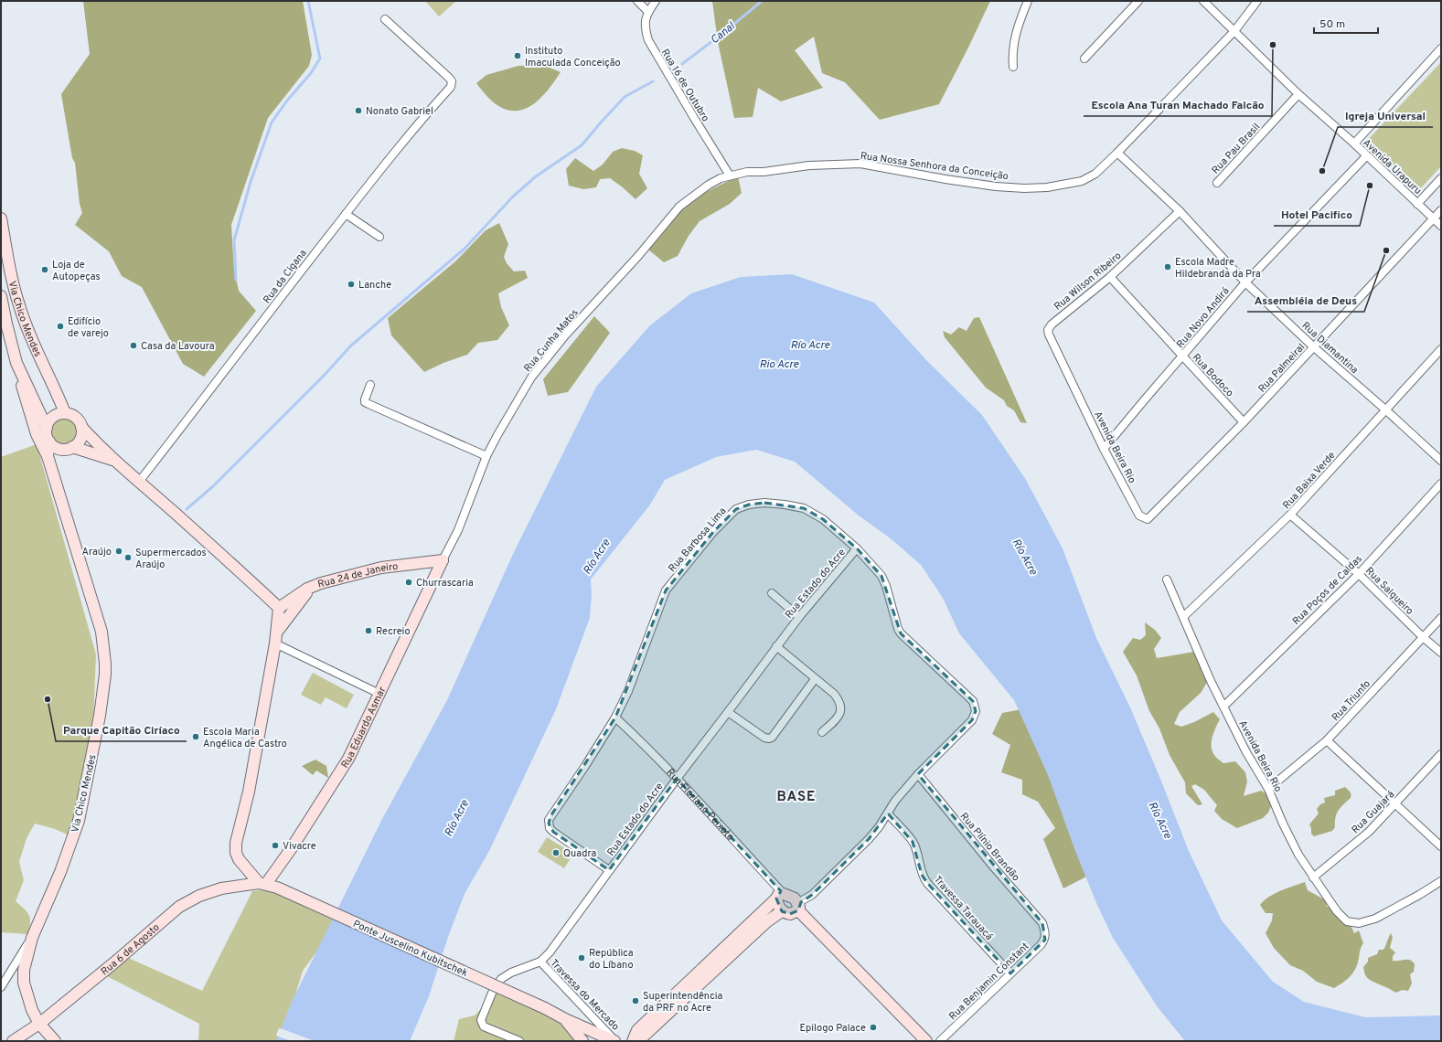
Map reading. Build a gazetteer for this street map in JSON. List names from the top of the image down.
{
  "streets": {
    "main road": [
      "Via Chico Mendes",
      "Rua 24 de Janeiro",
      "Rua Eduardo Asmar",
      "Rua Floriano Peixoto",
      "Ponte Juscelino Kubitschek",
      "Rua 6 de Agosto"
    ],
    "street": [
      "Rua 16 de Outubro",
      "Rua Pau Brasil",
      "Rua Nossa Senhora da Conceição",
      "Avenida Urapuru",
      "Rua da Cigana",
      "Rua Wilson Ribeiro",
      "Rua Novo Andirá",
      "Rua Cunha Matos",
      "Rua Diamantina",
      "Rua Palmeiral",
      "Rua Bodoco",
      "Avenida Beira Rio",
      "Rua Baixa Verde",
      "Rua Barbosa Lima",
      "Rua Estado do Acre",
      "Rua Poços de Caldas",
      "Rua Salgueiro",
      "Rua Triunfo",
      "Rua Guajará",
      "Rua Plínio Brandão",
      "Travessa Tarauacá",
      "Rua Benjamin Constant",
      "Travessa do Mercado"
    ]
  },
  "crossings": [
    ["Rua 16 de Outubro", "Rua Nossa Senhora da Conceição"],
    ["Rua 16 de Outubro", "Rua Cunha Matos"],
    ["Rua Pau Brasil", "Avenida Urapuru"],
    ["Rua Nossa Senhora da Conceição", "Avenida Urapuru"],
    ["Rua Nossa Senhora da Conceição", "Rua Cunha Matos"],
    ["Rua Nossa Senhora da Conceição", "Rua Diamantina"],
    ["Avenida Urapuru", "Rua Novo Andirá"],
    ["Avenida Urapuru", "Rua Palmeiral"],
    ["Rua Wilson Ribeiro", "Rua Diamantina"],
    ["Rua Wilson Ribeiro", "Rua Bodoco"],
    ["Rua Wilson Ribeiro", "Avenida Beira Rio"],
    ["Rua Novo Andirá", "Rua Diamantina"],
    ["Rua Novo Andirá", "Rua Bodoco"],
    ["Rua Novo Andirá", "Avenida Beira Rio"],
    ["Via Chico Mendes", "Rua 6 de Agosto"],
    ["Rua Cunha Matos", "Rua 24 de Janeiro"],
    ["Rua Cunha Matos", "Rua Eduardo Asmar"],
    ["Rua Diamantina", "Rua Palmeiral"],
    ["Rua Diamantina", "Rua Baixa Verde"],
    ["Rua Palmeiral", "Rua Bodoco"],
    ["Rua Palmeiral", "Avenida Beira Rio"],
    ["Avenida Beira Rio", "Rua Baixa Verde"],
    ["Avenida Beira Rio", "Rua Poços de Caldas"],
    ["Avenida Beira Rio", "Rua Triunfo"],
    ["Avenida Beira Rio", "Rua Guajará"],
    ["Rua Baixa Verde", "Rua Salgueiro"],
    ["Rua Barbosa Lima", "Rua Estado do Acre"],
    ["Rua Barbosa Lima", "Rua Floriano Peixoto"],
    ["Rua Barbosa Lima", "Rua Plínio Brandão"],
    ["Rua 24 de Janeiro", "Rua Eduardo Asmar"],
    ["Rua Estado do Acre", "Rua Floriano Peixoto"],
    ["Rua Estado do Acre", "Travessa do Mercado"],
    ["Rua Poços de Caldas", "Rua Salgueiro"],
    ["Rua Salgueiro", "Rua Triunfo"],
    ["Rua Eduardo Asmar", "Ponte Juscelino Kubitschek"],
    ["Rua Eduardo Asmar", "Rua 6 de Agosto"],
    ["Rua Plínio Brandão", "Rua Benjamin Constant"],
    ["Travessa Tarauacá", "Rua Benjamin Constant"],
    ["Ponte Juscelino Kubitschek", "Rua 6 de Agosto"],
    ["Ponte Juscelino Kubitschek", "Travessa do Mercado"]
  ],
  "districts": ["BASE"],
  "water": ["Canal", "Río Acre", "Rio Acre"],
  "places": [
    "Escola Ana Turan Machado Falcão",
    "Instituto Imaculada Conceição",
    "Nonato Gabriel",
    "Igreja Universal",
    "Hotel Pacifico",
    "Assembléia de Deus",
    "Escola Madre Hildebranda da Pra",
    "Loja de Autopeças",
    "Lanche",
    "Edifício de varejo",
    "Casa da Lavoura",
    "Araújo",
    "Supermercados Araújo",
    "Churrascaria",
    "Recreio",
    "Parque Capitão Ciríaco",
    "Escola Maria Angélica de Castro",
    "Vivacre",
    "Quadra",
    "República do Líbano",
    "Superintendência da PRF no Acre",
    "Epilogo Palace"
  ],
  "scale_bar": "50 m"
}
